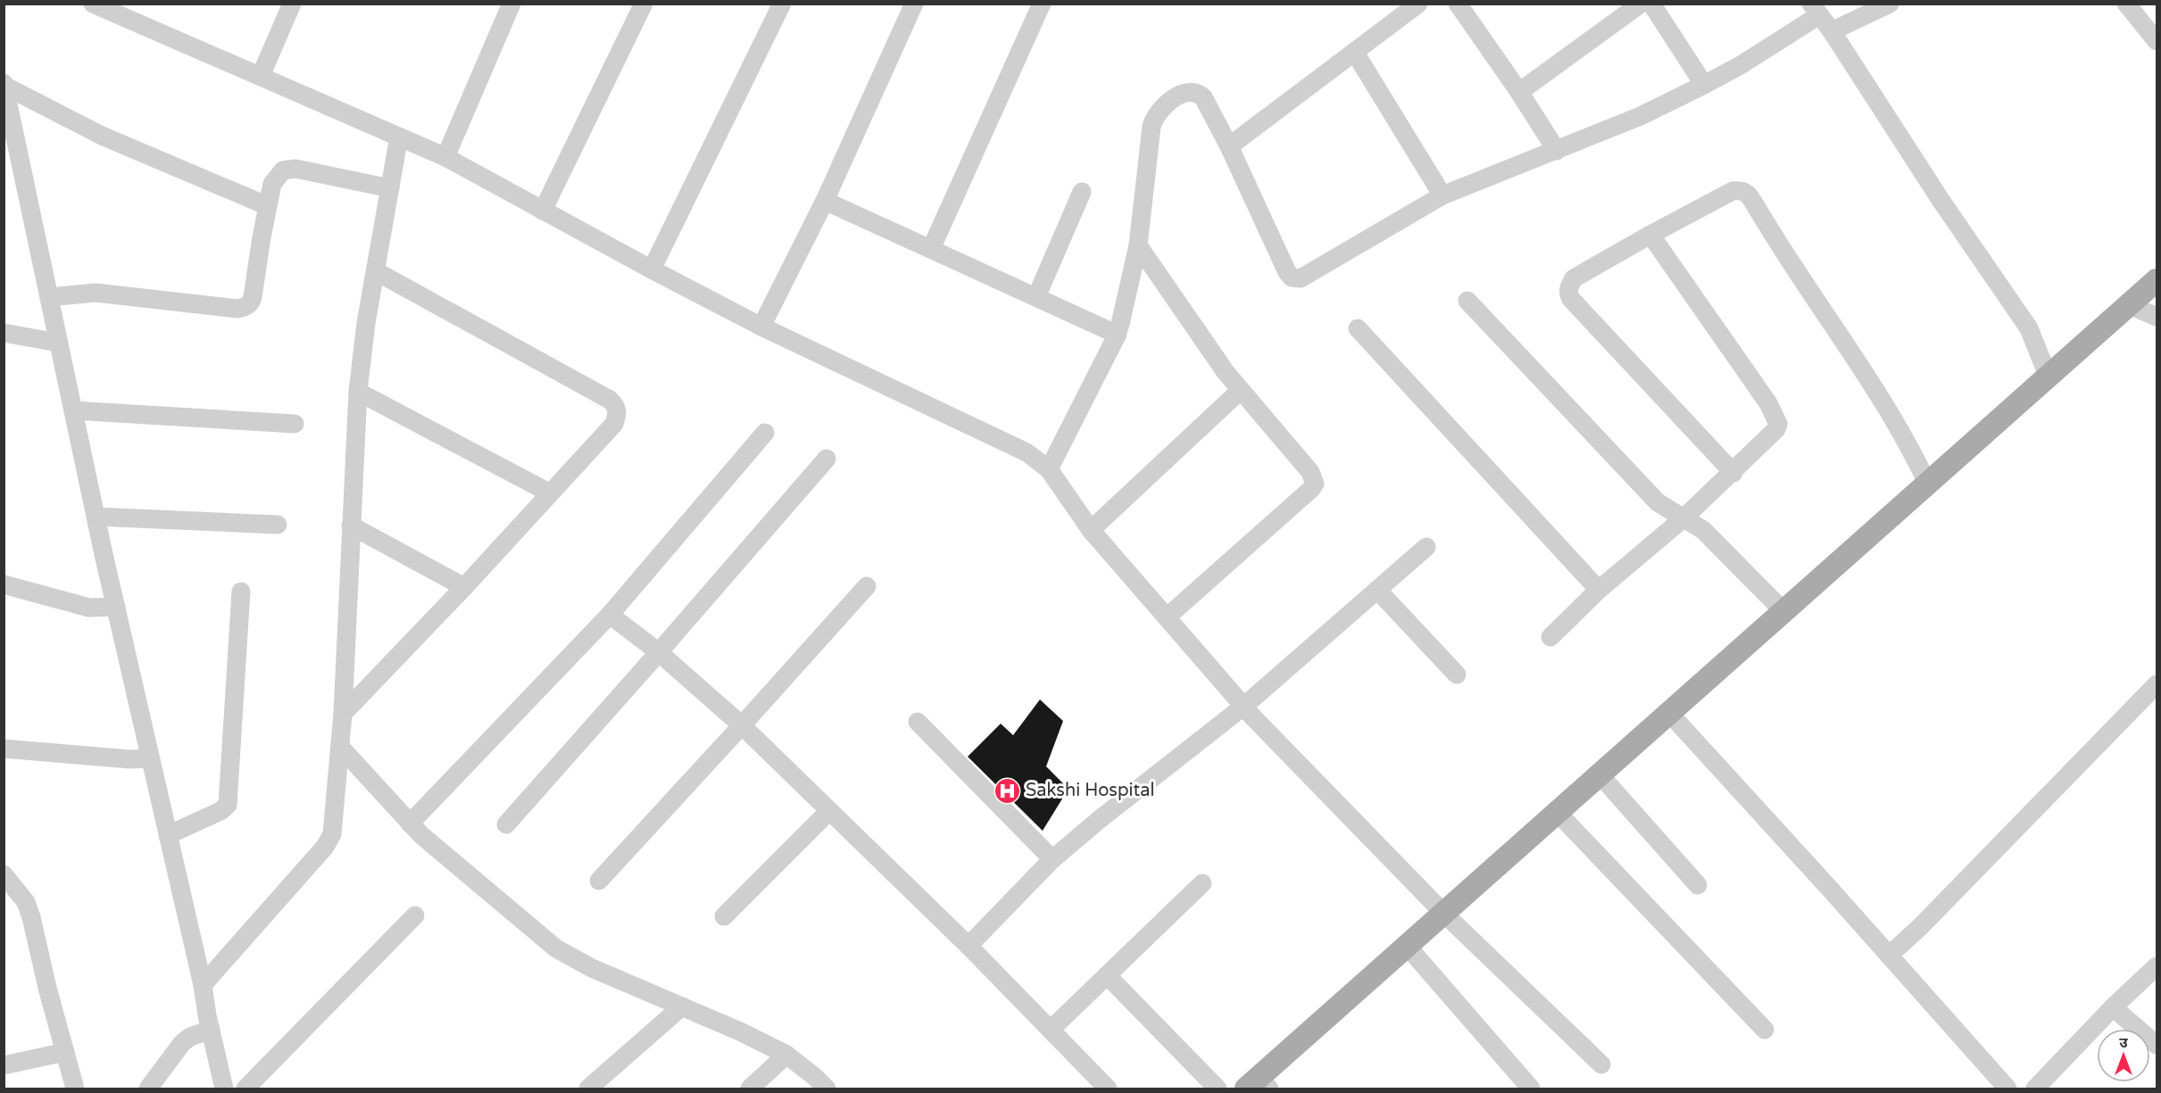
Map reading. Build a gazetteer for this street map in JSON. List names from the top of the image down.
{
  "places": {
    "hospital": ["Sakshi Hospital"]
  },
  "north": "top"
}
